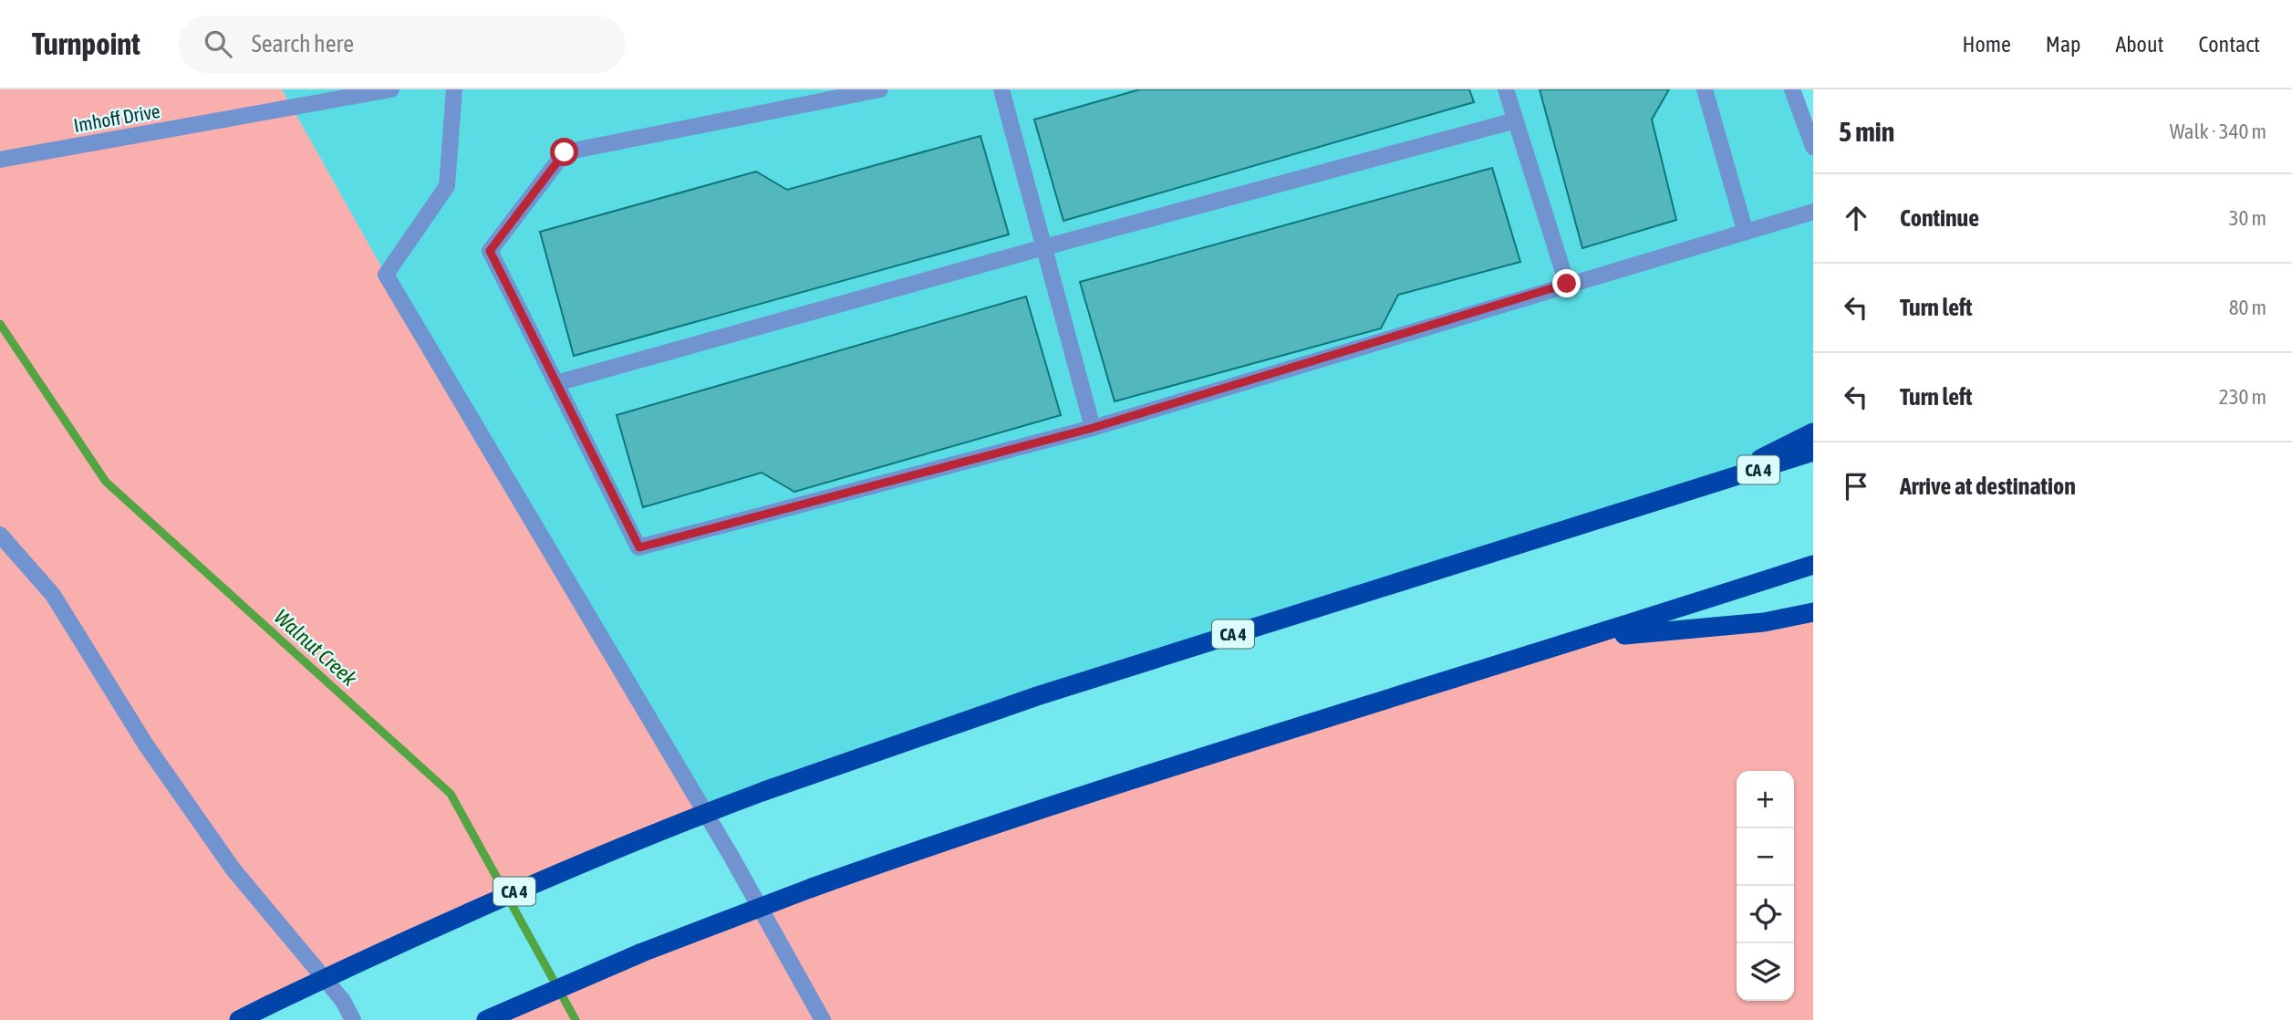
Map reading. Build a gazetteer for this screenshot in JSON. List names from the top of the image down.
{
  "streets": {
    "highway": ["CA 4"],
    "street": ["Imhoff Drive"]
  },
  "water": ["Walnut Creek"],
  "page": {
    "header": "Turnpoint",
    "search": "Search here",
    "nav": [
      "Home",
      "Map",
      "About",
      "Contact"
    ],
    "heading": ["5 min", "Walk · 340 m"],
    "list": [
      ["Continue", "30 m"],
      ["Turn left", "80 m"],
      ["Turn left", "230 m"],
      "Arrive at destination"
    ],
    "map_buttons": ["+", "−"]
  }
}
